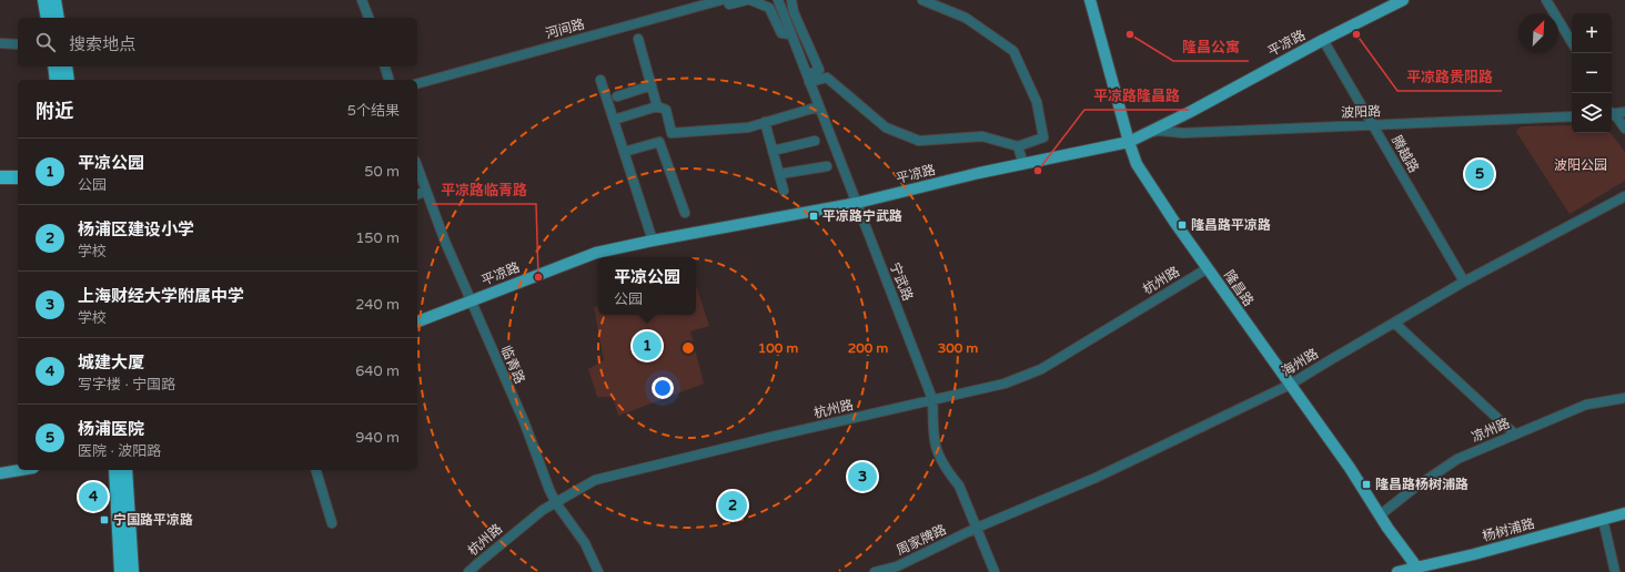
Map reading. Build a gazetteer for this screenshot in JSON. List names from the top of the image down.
{
  "streets": {
    "main road": ["平凉路", "隆昌路", "杨树浦路"],
    "street": [
      "河间路",
      "波阳路",
      "腾越路",
      "杭州路",
      "宁武路",
      "海州路",
      "临青路",
      "凉州路",
      "周家牌路"
    ]
  },
  "crossings": [
    ["平凉路", "波阳路"],
    ["平凉路", "腾越路"],
    ["平凉路", "宁武路"],
    ["平凉路", "隆昌路"],
    ["平凉路", "临青路"],
    ["波阳路", "腾越路"],
    ["腾越路", "海州路"],
    ["杭州路", "宁武路"],
    ["杭州路", "隆昌路"],
    ["杭州路", "临青路"],
    ["宁武路", "海州路"],
    ["宁武路", "周家牌路"],
    ["隆昌路", "海州路"],
    ["隆昌路", "凉州路"],
    ["隆昌路", "杨树浦路"],
    ["海州路", "周家牌路"]
  ],
  "parks": ["波阳公园"],
  "places": {
    "other": [
      "隆昌公寓",
      "平凉路贵阳路",
      "平凉路隆昌路",
      "平凉路临青路"
    ],
    "transit": [
      "平凉路宁武路",
      "隆昌路平凉路",
      "隆昌路杨树浦路",
      "宁国路平凉路"
    ]
  },
  "north": "top right",
  "page": {
    "map_buttons": ["+", "−"],
    "search": "搜索地点",
    "heading": ["附近", "5个结果"],
    "list": [
      {
        "mark": "1",
        "name": "平凉公园",
        "note": "公园",
        "value": "50 m"
      },
      {
        "mark": "2",
        "name": "杨浦区建设小学",
        "note": "学校",
        "value": "150 m"
      },
      {
        "mark": "3",
        "name": "上海财经大学附属中学",
        "note": "学校",
        "value": "240 m"
      },
      {
        "mark": "4",
        "name": "城建大厦",
        "note": "写字楼 · 宁国路",
        "value": "640 m"
      },
      {
        "mark": "5",
        "name": "杨浦医院",
        "note": "医院 · 波阳路",
        "value": "940 m"
      }
    ],
    "pins": [
      "5",
      "1",
      "3",
      "4",
      "2"
    ],
    "popup": ["平凉公园", "公园"]
  },
  "rings": ["100 m", "200 m", "300 m"]
}
